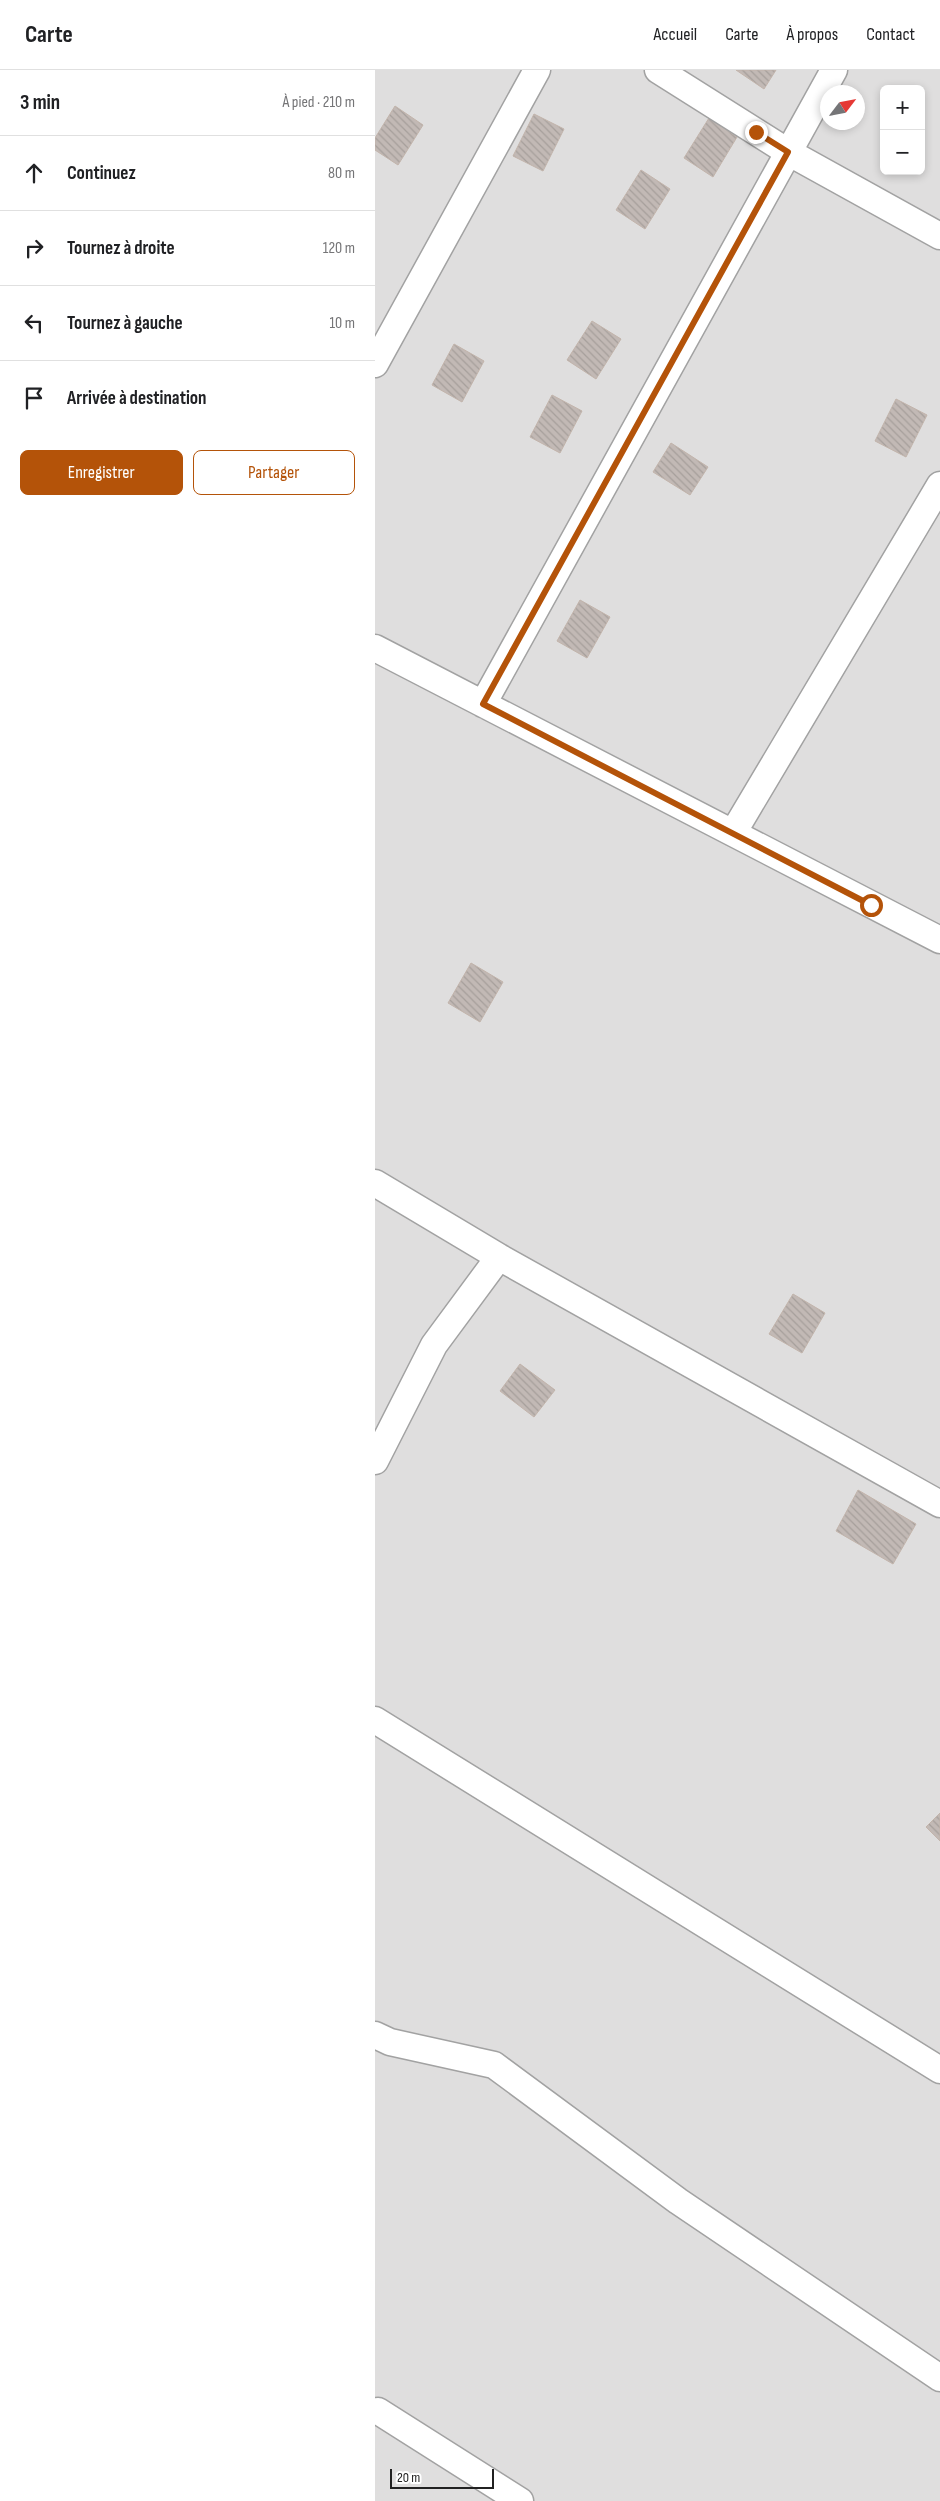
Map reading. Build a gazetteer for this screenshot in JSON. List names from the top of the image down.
{
  "scale_bar": "20 m",
  "north": "top right",
  "page": {
    "header": "Carte",
    "nav": [
      "Accueil",
      "Carte",
      "À propos",
      "Contact"
    ],
    "heading": ["3 min", "À pied · 210 m"],
    "map_buttons": ["+", "−"],
    "list": [
      ["Continuez", "80 m"],
      ["Tournez à droite", "120 m"],
      ["Tournez à gauche", "10 m"],
      "Arrivée à destination"
    ],
    "buttons": ["Enregistrer", "Partager"],
    "scale": "20 m"
  }
}
